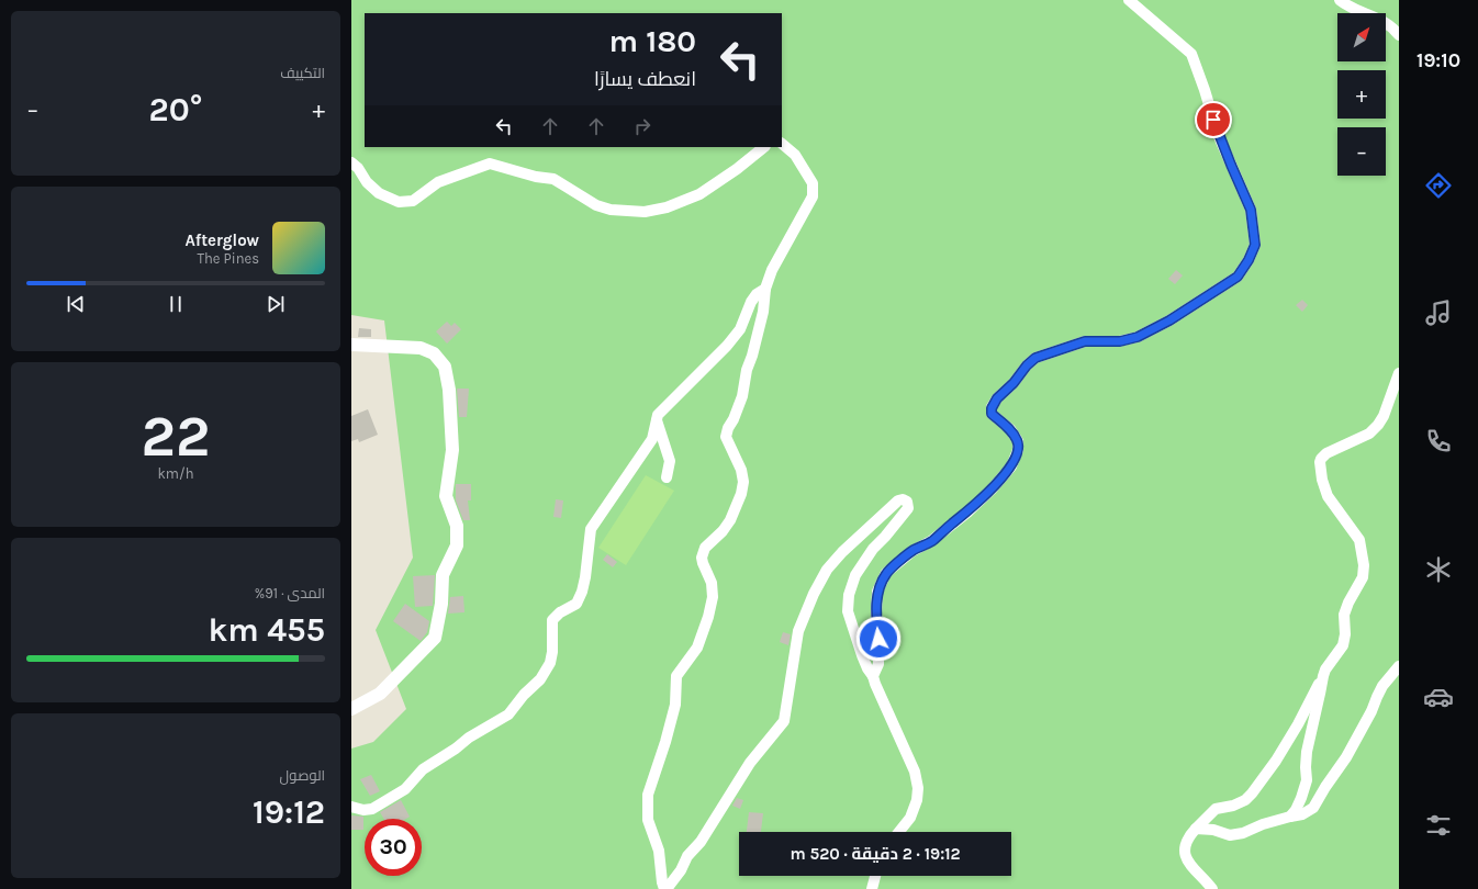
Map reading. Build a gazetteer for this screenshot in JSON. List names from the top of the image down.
{
  "north": "top right",
  "page": {
    "tabs": "19:10",
    "tile": [
      "التكييف",
      ["22", "km/h"],
      ["المدى · 91%", "455 km"],
      ["الوصول", "19:12"]
    ],
    "map_buttons": ["+", "−"],
    "turn": ["180 m", "انعطف يسارًا"],
    "heat": ["−", "20°", "+"],
    "song": ["Afterglow", "The Pines"],
    "limit": "30",
    "trip": "19:12 · 2 دقيقة · 520 m"
  }
}
